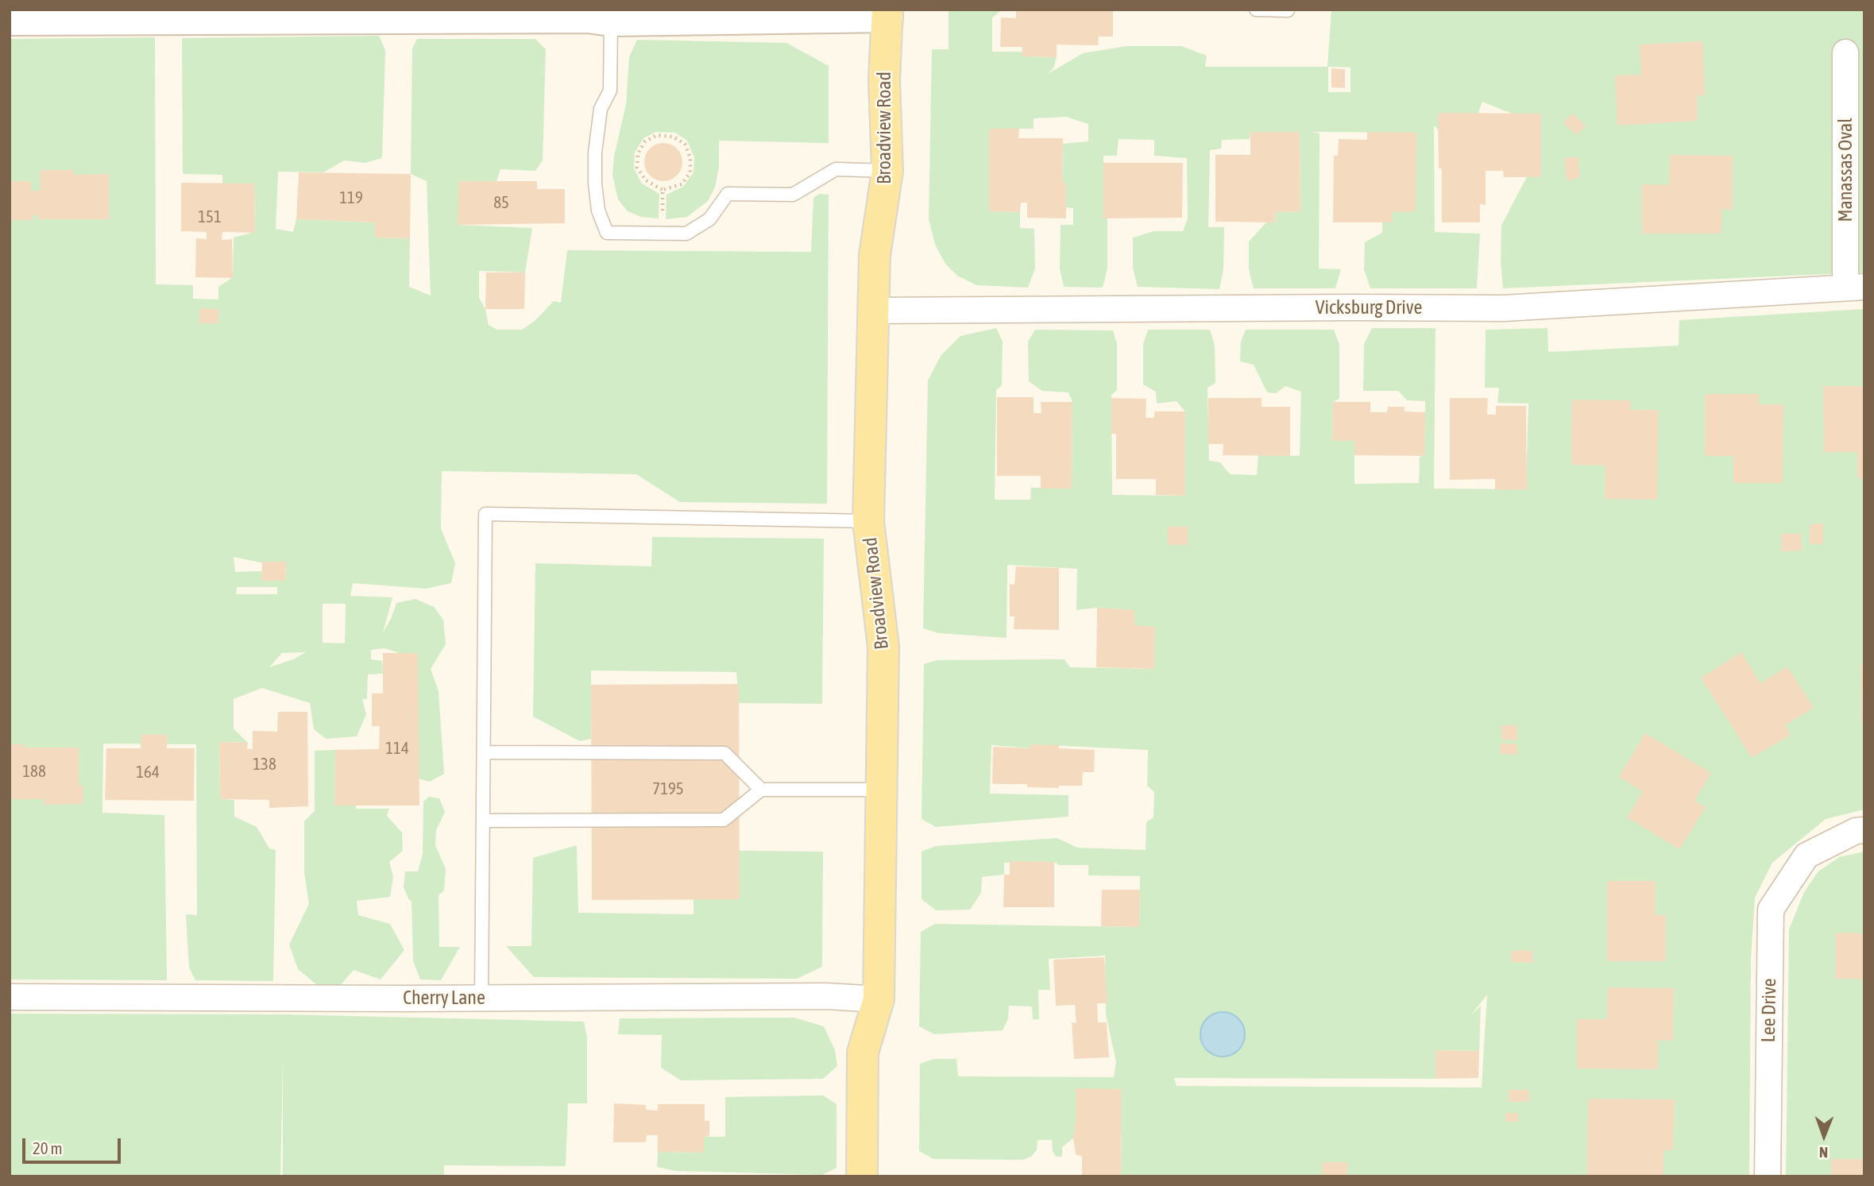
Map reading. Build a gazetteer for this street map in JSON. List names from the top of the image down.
{
  "streets": {
    "main road": ["Broadview Road"],
    "street": [
      "Manassas Oval",
      "Vicksburg Drive",
      "Cherry Lane",
      "Lee Drive"
    ]
  },
  "crossings": [
    ["Broadview Road", "Vicksburg Drive"],
    ["Broadview Road", "Cherry Lane"],
    ["Manassas Oval", "Vicksburg Drive"]
  ],
  "house_numbers": [
    "119",
    "85",
    "151",
    "114",
    "138",
    "188",
    "164",
    "7195"
  ],
  "scale_bar": "20 m",
  "north": "bottom"
}
